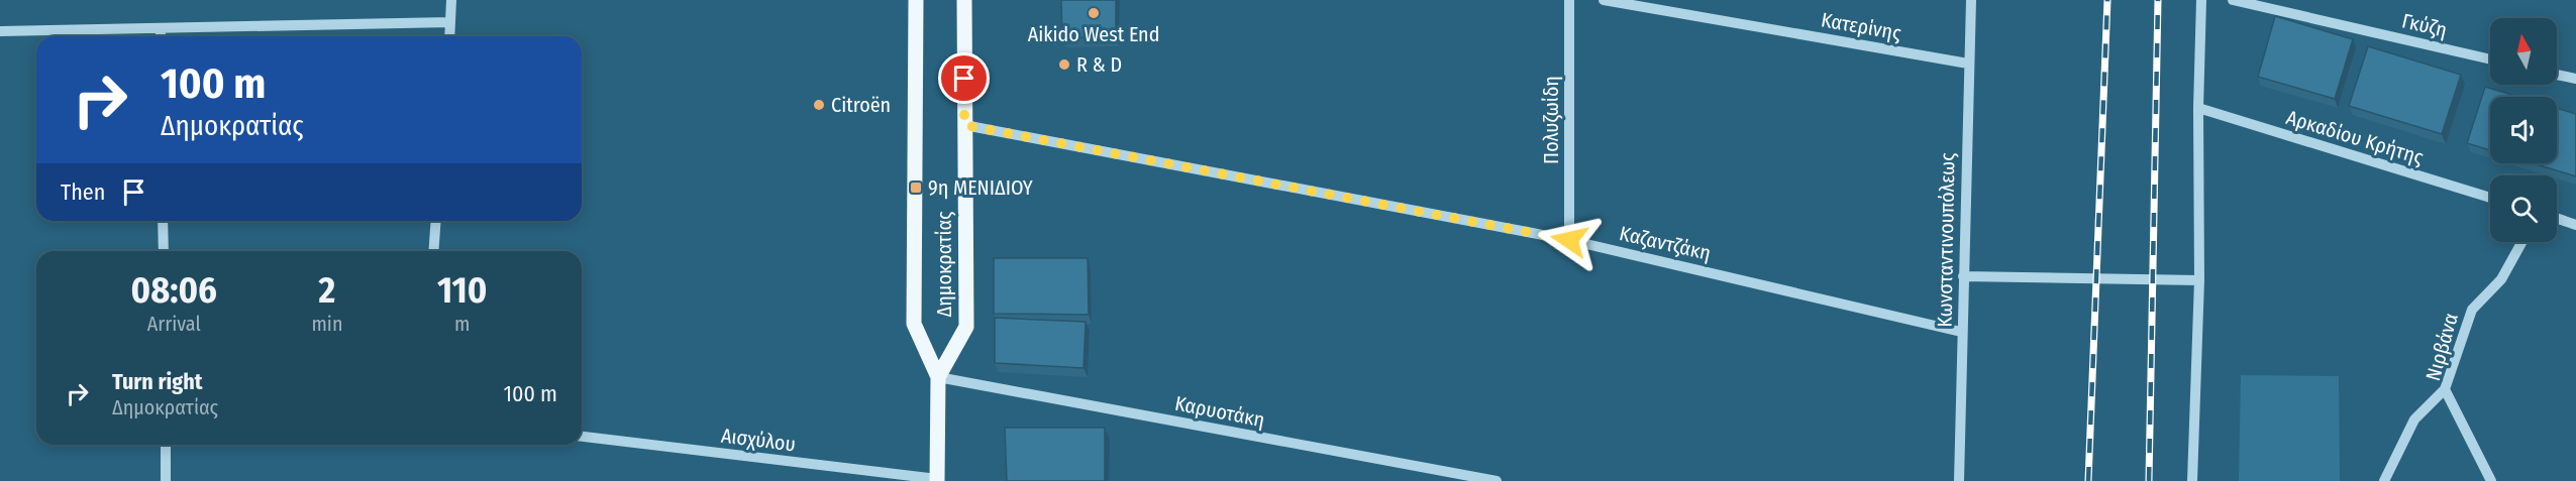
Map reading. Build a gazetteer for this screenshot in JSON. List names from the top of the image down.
{
  "streets": {
    "main road": ["Δημοκρατίας"],
    "street": [
      "Γκύζη",
      "Κατερίνης",
      "Πολυζωίδη",
      "Αρκαδίου Κρήτης",
      "Κωνσταντινουπόλεως",
      "Καζαντζάκη",
      "Νιρβάνα",
      "Καρυοτάκη",
      "Αισχύλου"
    ]
  },
  "crossings": [
    ["Κατερίνης", "Κωνσταντινουπόλεως"],
    ["Πολυζωίδη", "Καζαντζάκη"],
    ["Κωνσταντινουπόλεως", "Καζαντζάκη"],
    ["Καζαντζάκη", "Δημοκρατίας"],
    ["Δημοκρατίας", "Καρυοτάκη"],
    ["Δημοκρατίας", "Αισχύλου"]
  ],
  "places": {
    "other": ["Aikido West End", "R & D", "Citroën"],
    "transit": ["9η ΜΕΝΙΔΙΟΥ"]
  },
  "north": "top",
  "page": {
    "turn": ["100 m", "Δημοκρατίας"],
    "then": "Then",
    "eta": [
      "08:06",
      "Arrival",
      "2",
      "min",
      "110",
      "m"
    ],
    "list": [
      {
        "name": "Turn right",
        "note": "Δημοκρατίας",
        "value": "100 m"
      }
    ]
  }
}
